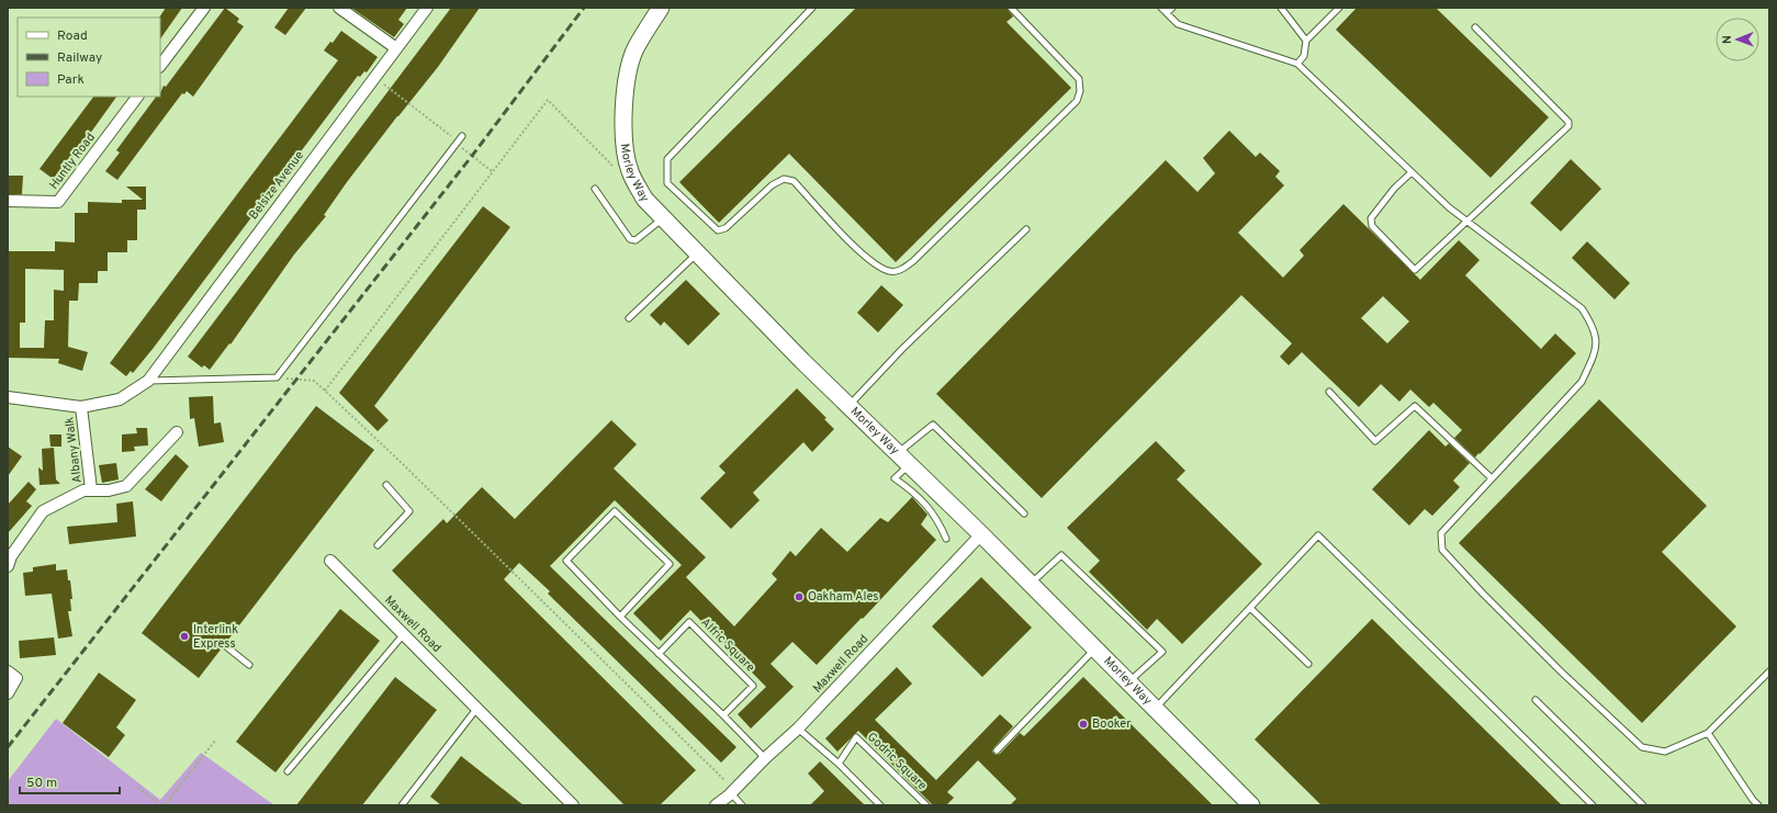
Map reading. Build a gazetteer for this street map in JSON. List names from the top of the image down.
{
  "streets": {
    "street": [
      "Huntly Road",
      "Morley Way",
      "Belsize Avenue",
      "Albany Walk",
      "Maxwell Road"
    ],
    "lane": ["Alfric Square", "Godric Square"]
  },
  "crossings": [
    ["Morley Way", "Maxwell Road"]
  ],
  "places": ["Oakham Ales", "Interlink Express", "Booker"],
  "legend": ["Road", "Railway", "Park"],
  "scale_bar": "50 m",
  "north": "left"
}
